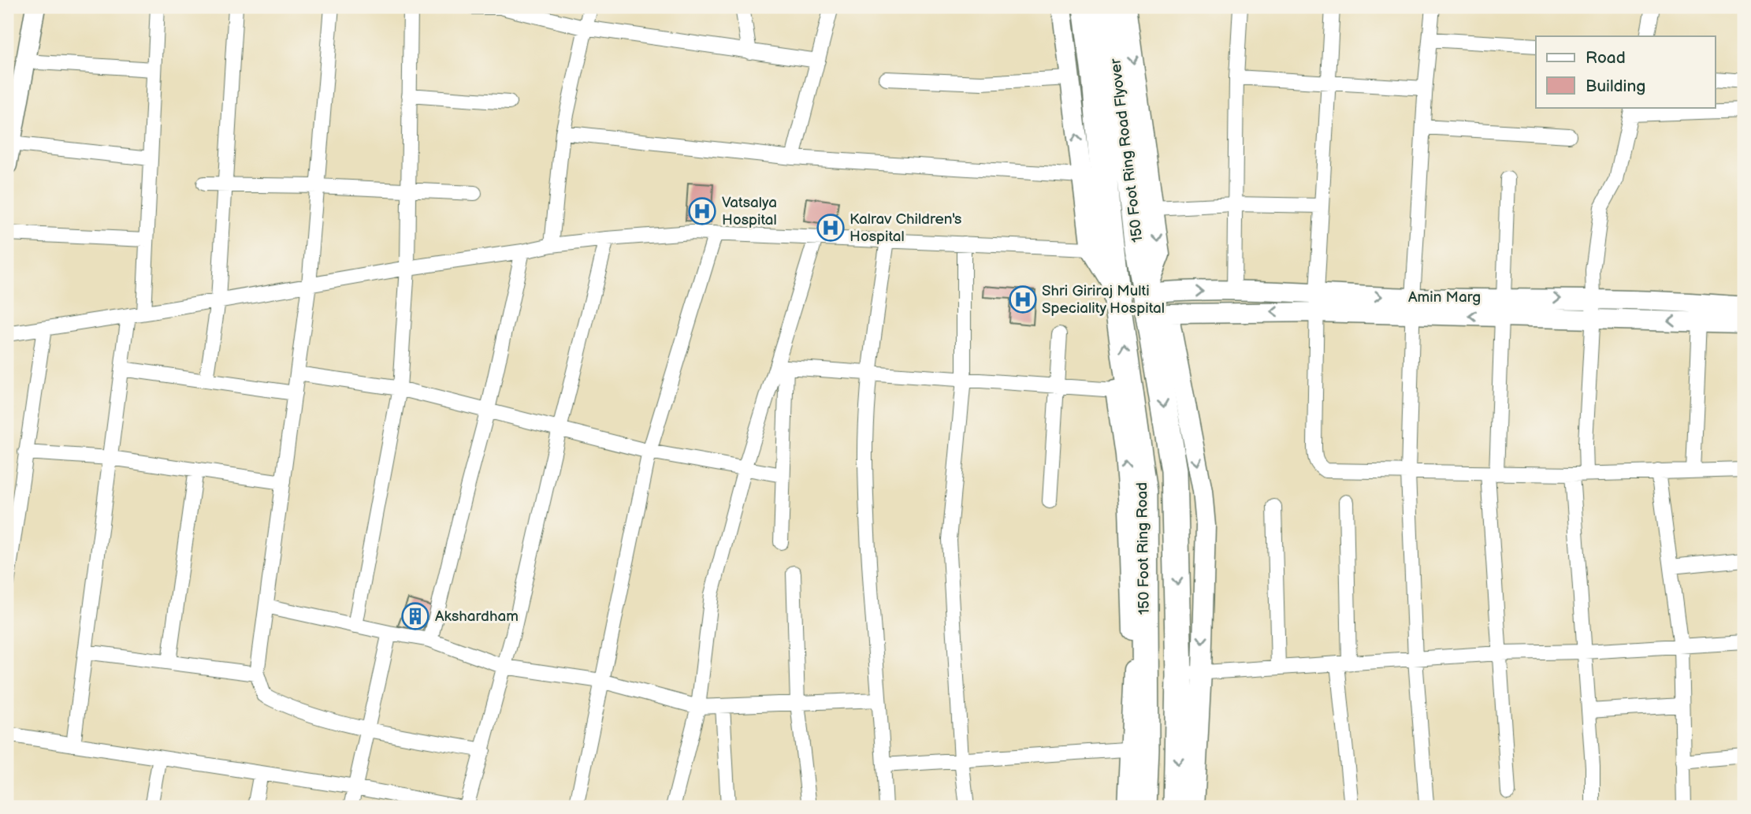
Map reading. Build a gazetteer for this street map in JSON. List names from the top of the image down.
{
  "streets": {
    "highway": ["150 Foot Ring Road Flyover", "150 Foot Ring Road"],
    "main road": ["Amin Marg"]
  },
  "crossings": [
    ["150 Foot Ring Road Flyover", "Amin Marg"],
    ["150 Foot Ring Road Flyover", "150 Foot Ring Road"]
  ],
  "places": {
    "hospital": ["Vatsalya Hospital", "Kalrav Children's Hospital", "Shri Giriraj Multi Speciality Hospital"],
    "building": ["Akshardham"]
  },
  "legend": ["Road", "Building"]
}
